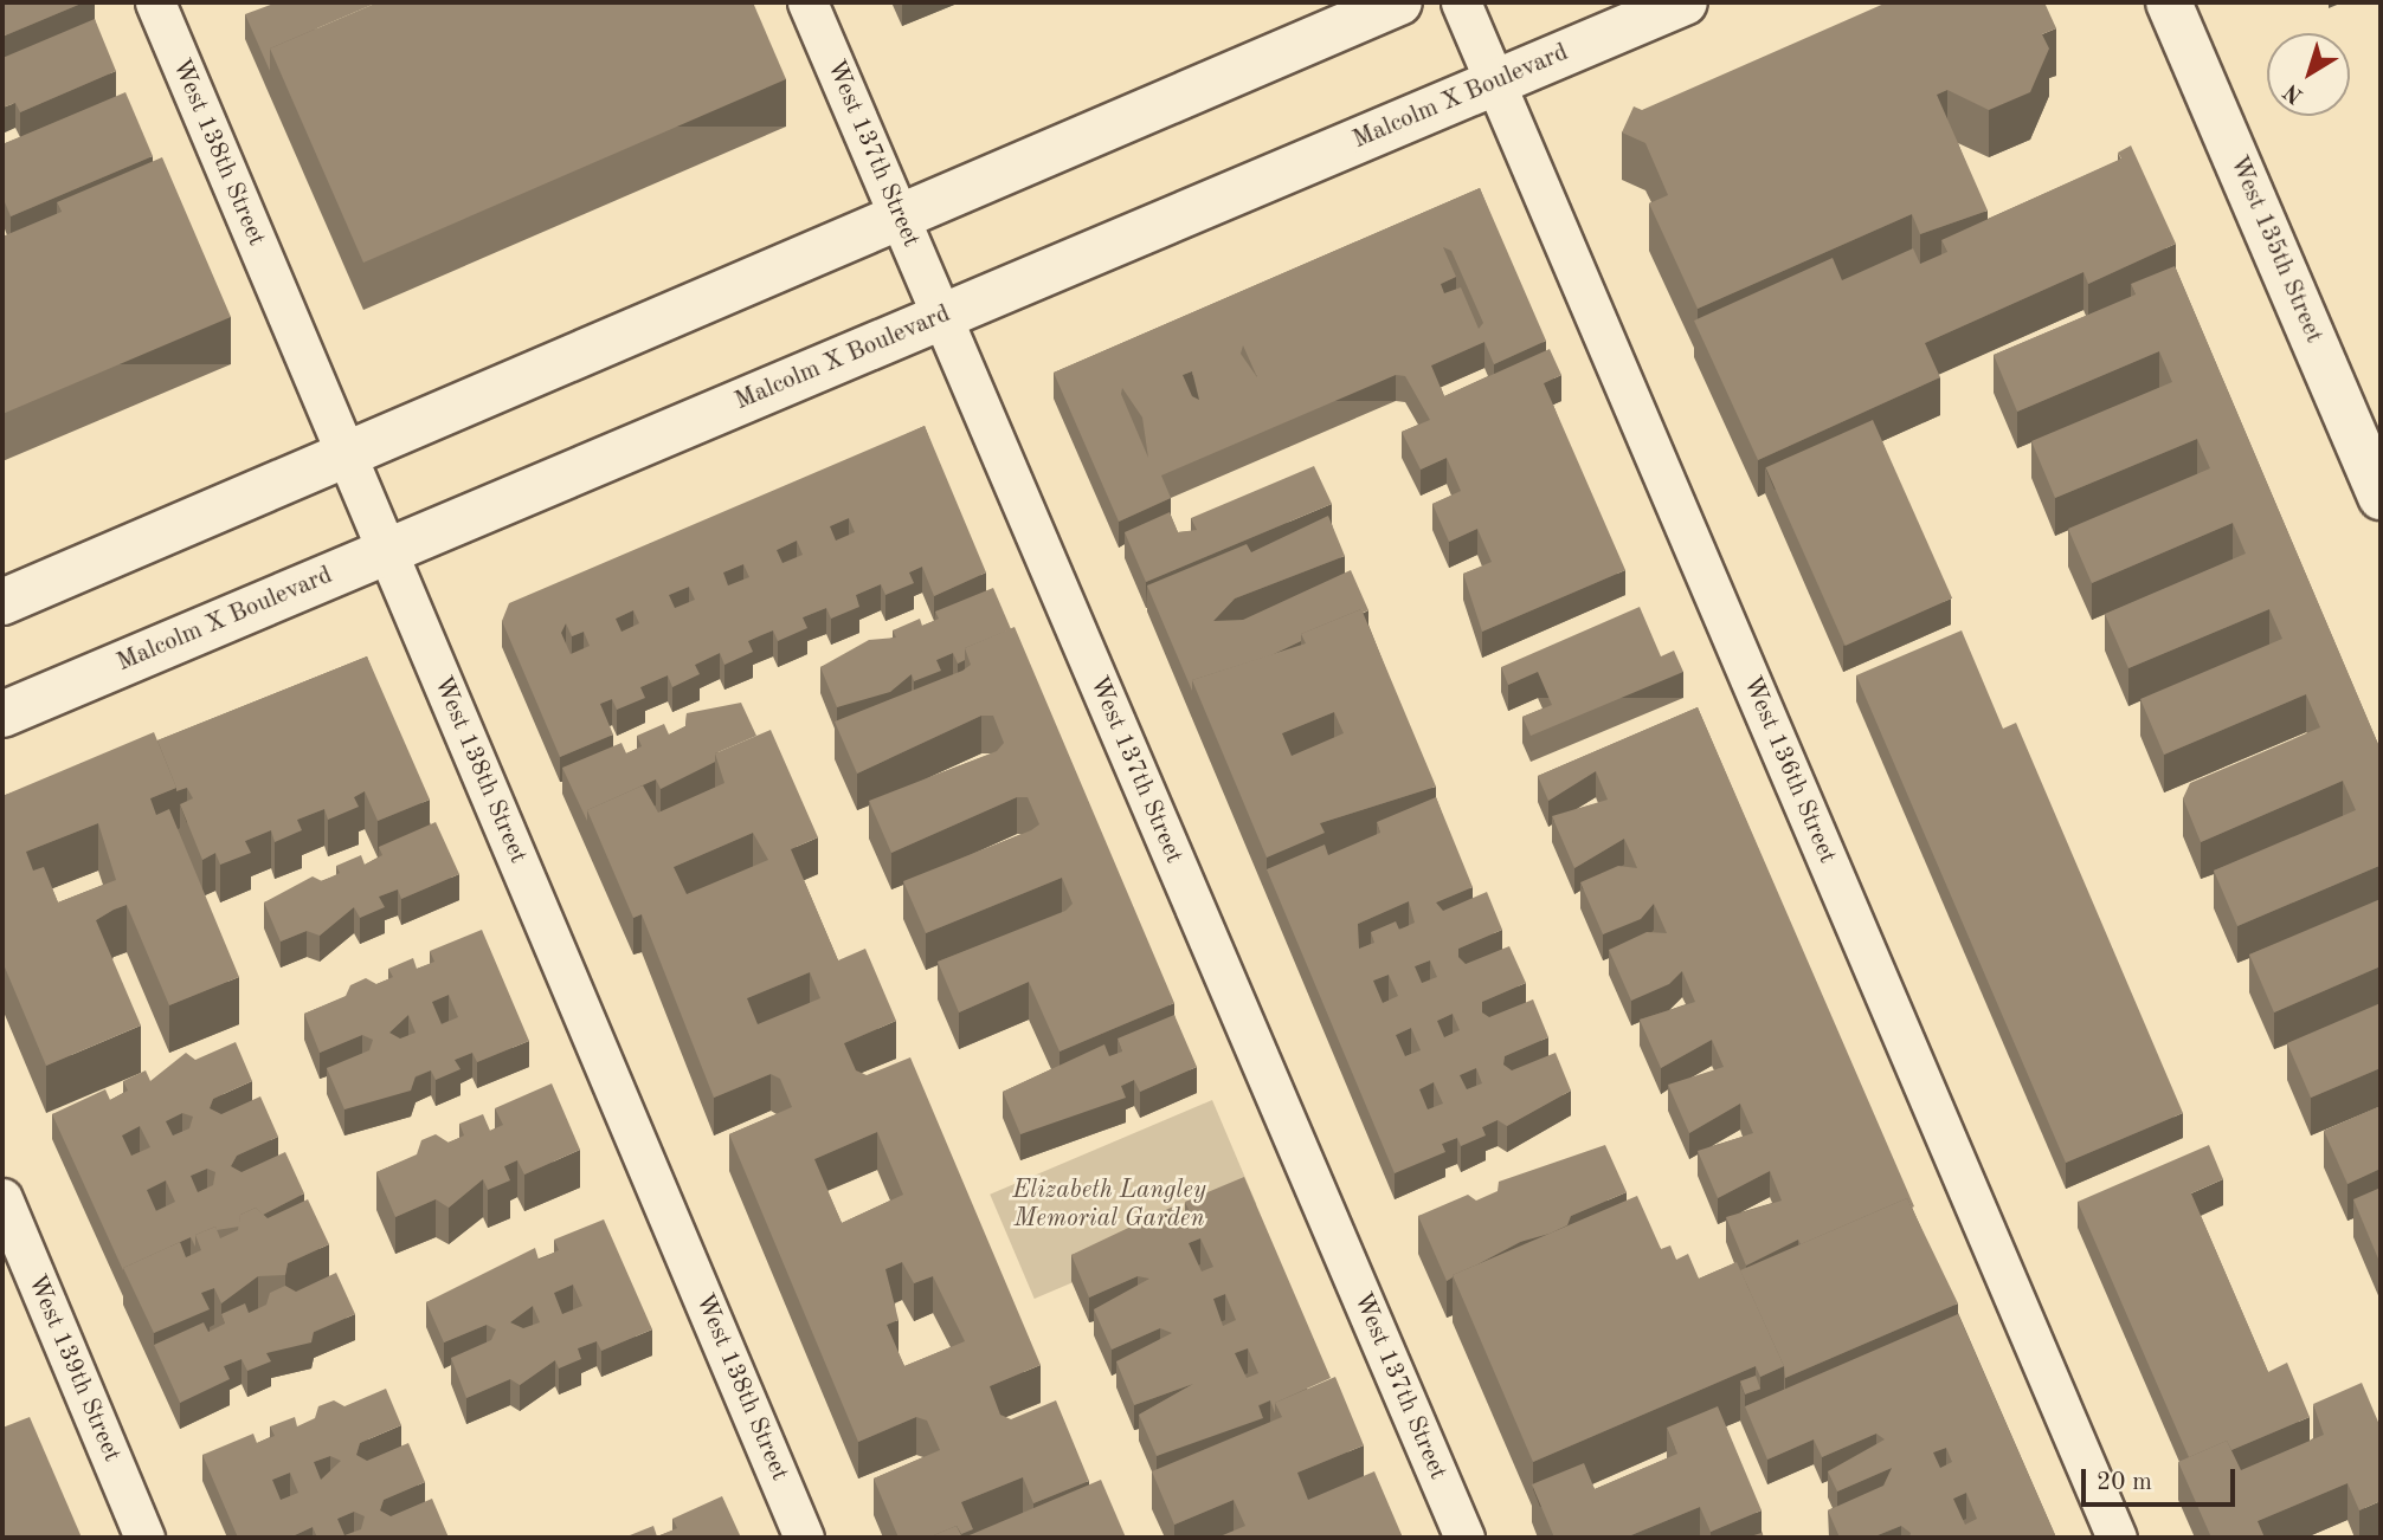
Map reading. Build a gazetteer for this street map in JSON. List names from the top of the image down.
{
  "streets": {
    "main road": ["Malcolm X Boulevard", "West 135th Street"],
    "street": [
      "West 138th Street",
      "West 137th Street",
      "West 136th Street",
      "West 139th Street"
    ]
  },
  "crossings": [
    ["Malcolm X Boulevard", "West 138th Street"],
    ["Malcolm X Boulevard", "West 137th Street"],
    ["Malcolm X Boulevard", "West 136th Street"]
  ],
  "parks": ["Elizabeth Langley Memorial Garden"],
  "scale_bar": "20 m",
  "north": "bottom left"
}
